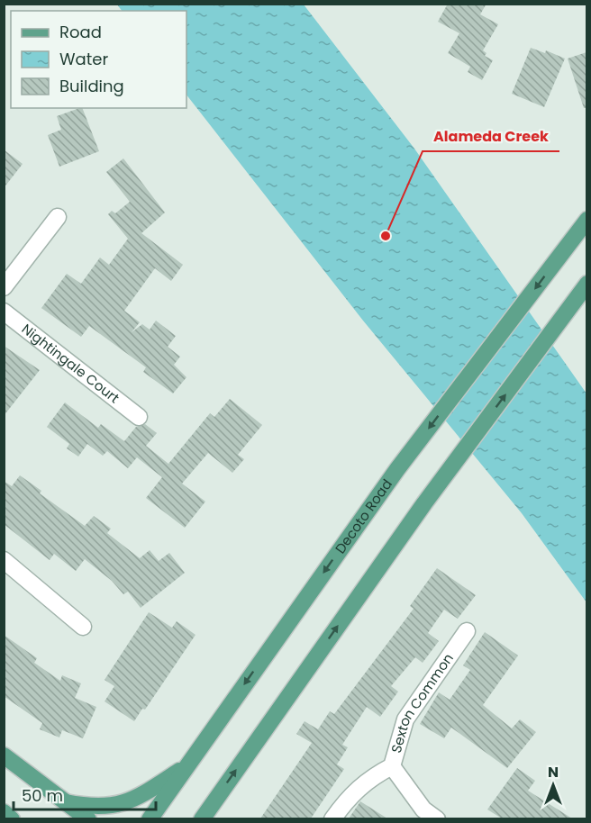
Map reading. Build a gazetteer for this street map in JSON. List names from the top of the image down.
{
  "streets": {
    "main road": ["Decoto Road"],
    "street": ["Nightingale Court", "Sexton Common"]
  },
  "places": ["Alameda Creek"],
  "legend": ["Road", "Water", "Building"],
  "scale_bar": "50 m",
  "north": "top"
}
